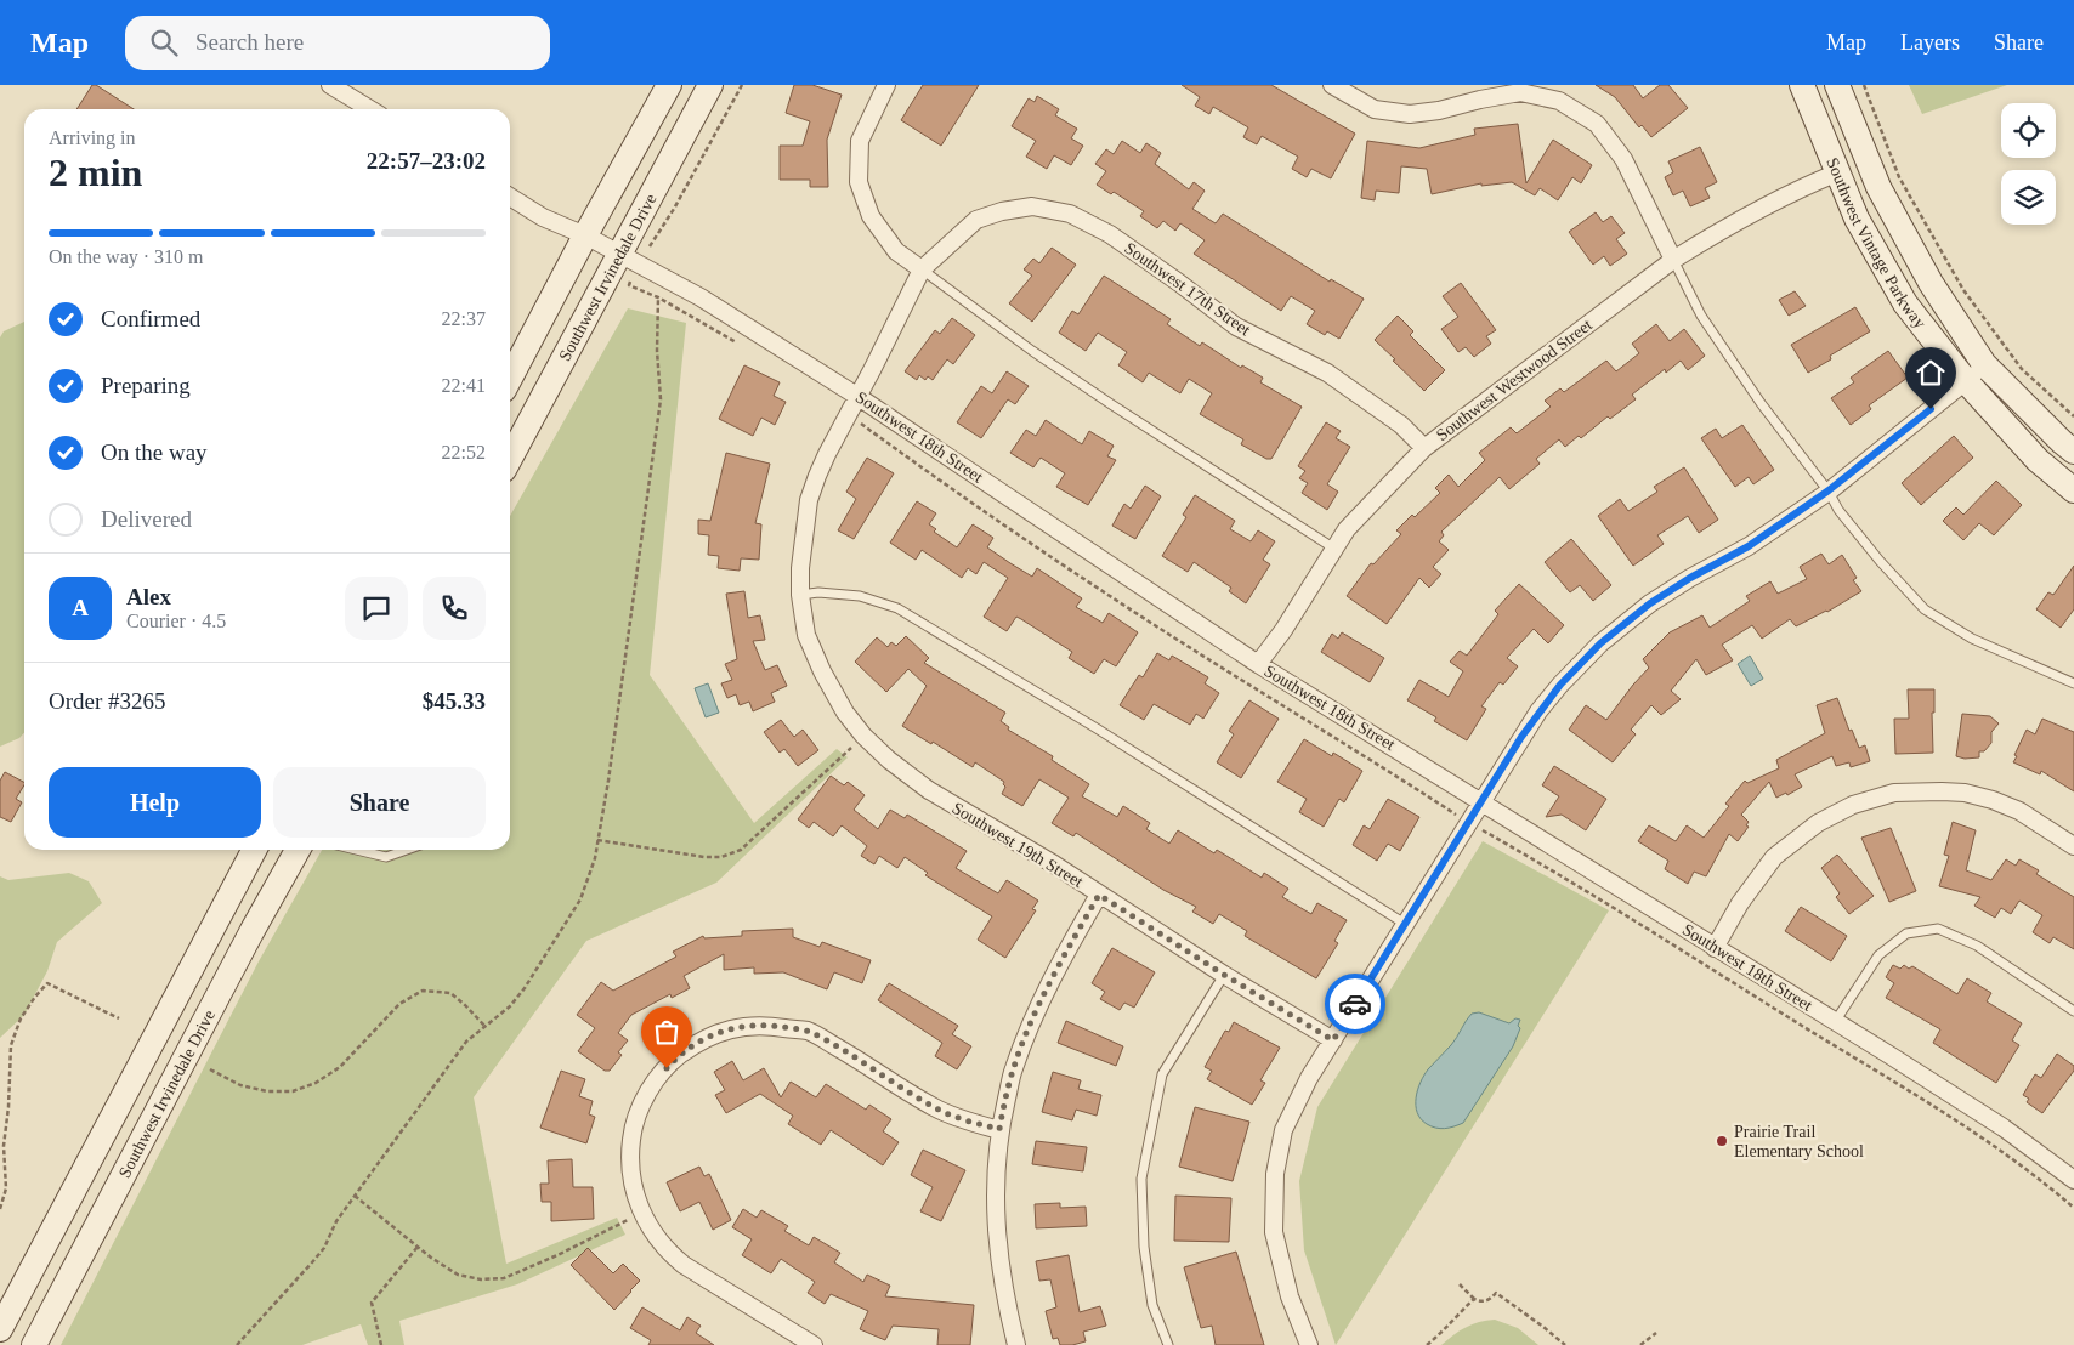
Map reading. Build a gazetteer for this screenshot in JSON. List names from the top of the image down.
{
  "streets": {
    "main road": ["Southwest Vintage Parkway", "Southwest Irvinedale Drive"],
    "street": [
      "Southwest 17th Street",
      "Southwest Westwood Street",
      "Southwest 18th Street",
      "Southwest 19th Street"
    ]
  },
  "crossings": [
    ["Southwest Vintage Parkway", "Southwest Westwood Street"],
    ["Southwest Irvinedale Drive", "Southwest 18th Street"],
    ["Southwest 17th Street", "Southwest Westwood Street"],
    ["Southwest 17th Street", "Southwest 19th Street"],
    ["Southwest Westwood Street", "Southwest 18th Street"],
    ["Southwest 18th Street", "Southwest 19th Street"]
  ],
  "places": ["Prairie Trail Elementary School"],
  "page": {
    "header": "Map",
    "search": "Search here",
    "nav": ["Map", "Layers", "Share"],
    "heading": ["2 min", "Arriving in", "22:57–23:02"],
    "panel": [
      "Alex",
      "Courier · 4.5",
      "Order #3265",
      "$45.33"
    ],
    "bar": "On the way · 310 m",
    "list": [
      ["Confirmed", "22:37"],
      ["Preparing", "22:41"],
      ["On the way", "22:52"],
      "Delivered"
    ],
    "round": "A",
    "buttons": ["Help", "Share"]
  }
}
